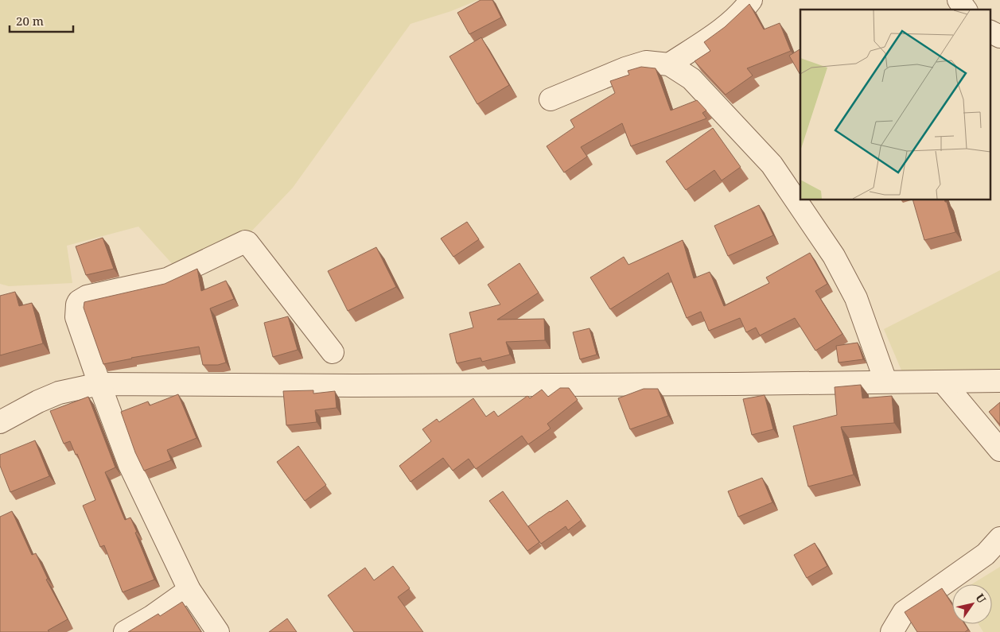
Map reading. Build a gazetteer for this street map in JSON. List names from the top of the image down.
{
  "scale_bar": "20 m",
  "north": "top right"
}
